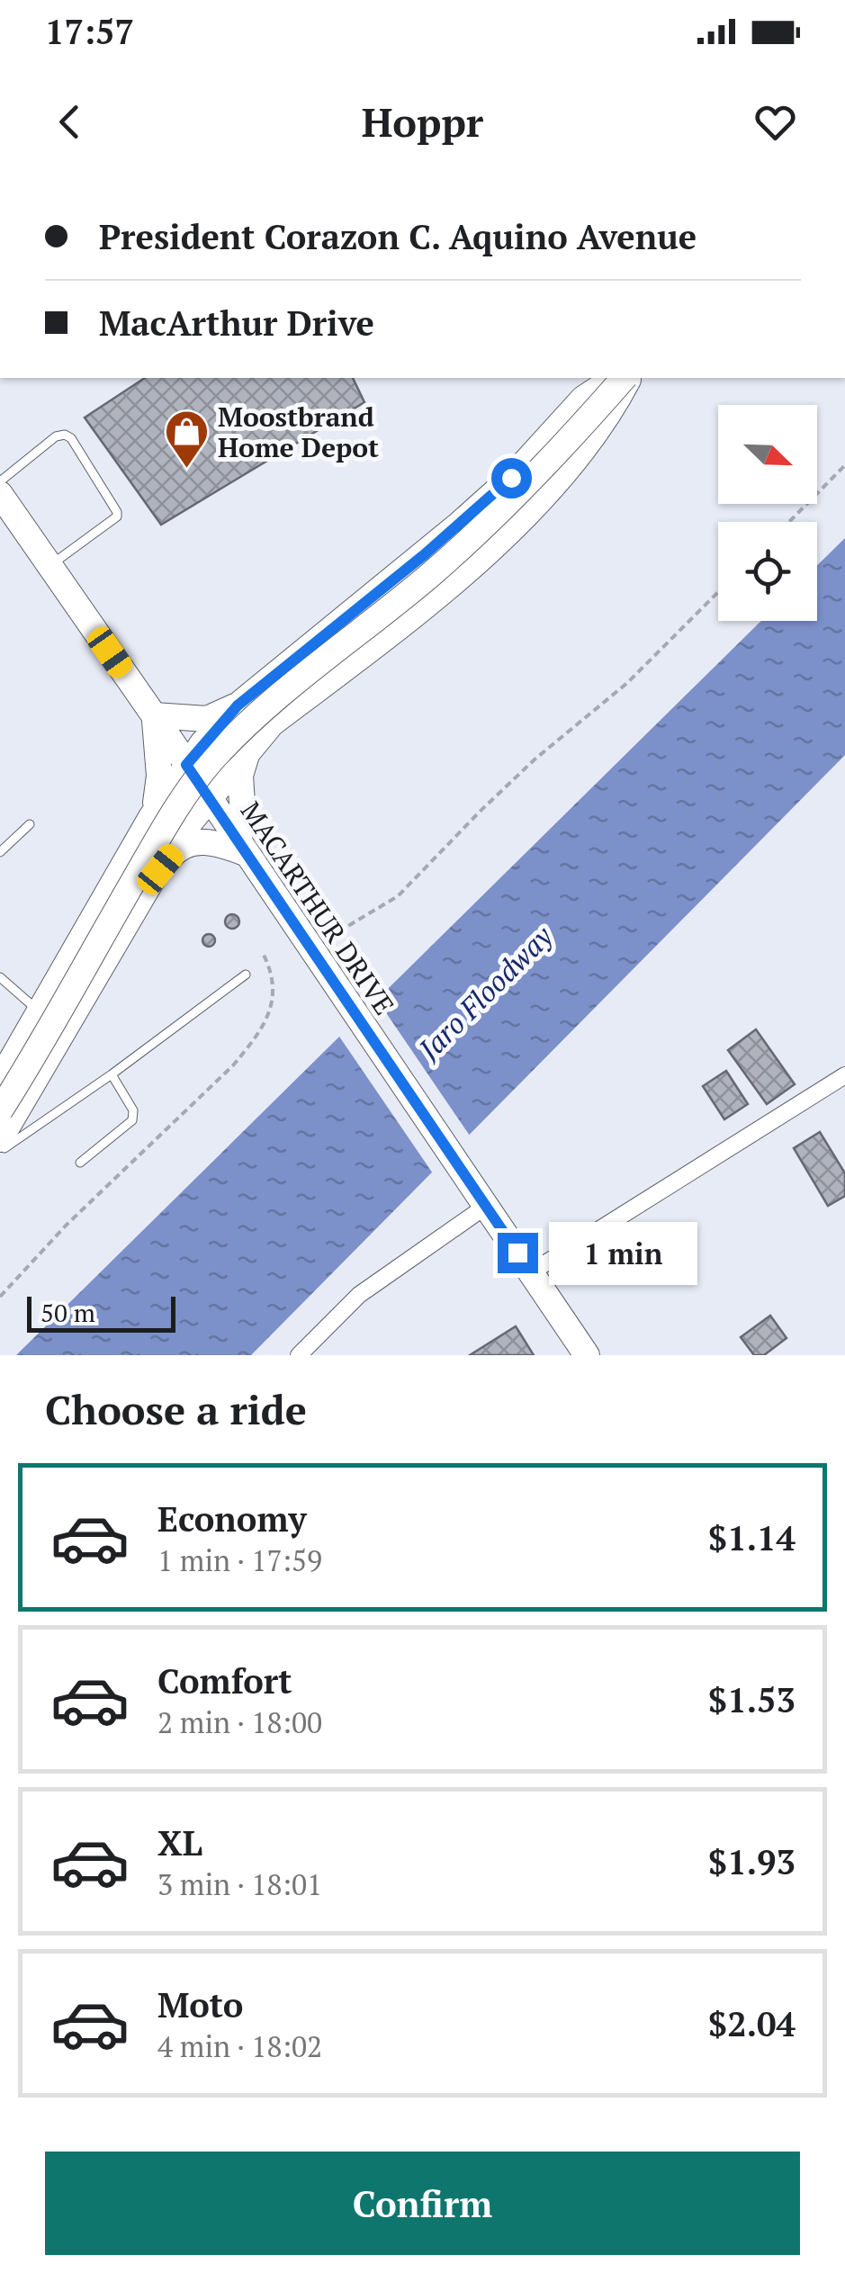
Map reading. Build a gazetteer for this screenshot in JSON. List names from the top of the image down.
{
  "streets": {
    "main road": ["MACARTHUR DRIVE"]
  },
  "water": ["Jaro Floodway"],
  "places": {
    "shop": ["Moostbrand Home Depot"]
  },
  "scale_bar": "50 m",
  "north": "bottom right",
  "page": {
    "status": "17:57",
    "header": "Hoppr",
    "banner": ["President Corazon C. Aquino Avenue", "MacArthur Drive"],
    "bubble": "1 min",
    "scale": "50 m",
    "heading": "Choose a ride",
    "list": [
      {
        "name": "Economy",
        "note": "1 min · 17:59",
        "value": "$1.14"
      },
      {
        "name": "Comfort",
        "note": "2 min · 18:00",
        "value": "$1.53"
      },
      {
        "name": "XL",
        "note": "3 min · 18:01",
        "value": "$1.93"
      },
      {
        "name": "Moto",
        "note": "4 min · 18:02",
        "value": "$2.04"
      }
    ],
    "buttons": "Confirm"
  }
}
